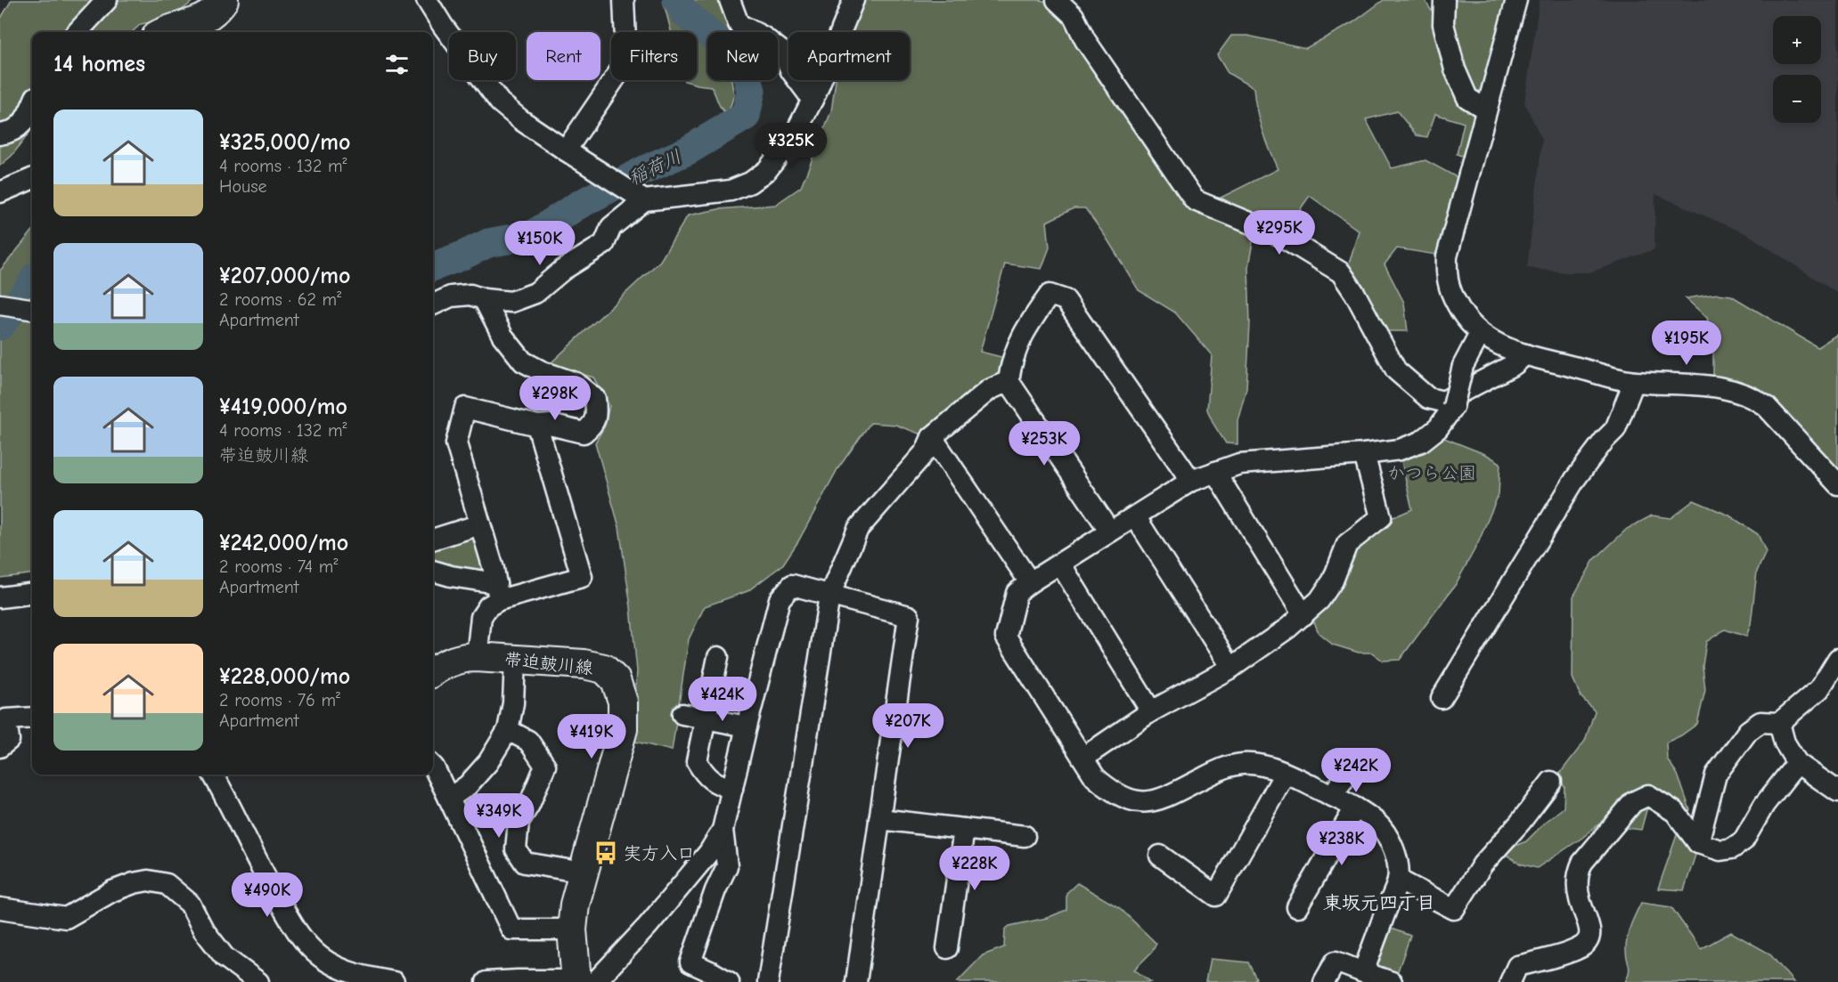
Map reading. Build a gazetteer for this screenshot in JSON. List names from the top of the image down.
{
  "streets": {
    "street": ["帯迫皷川線"]
  },
  "districts": ["東坂元四丁目"],
  "water": ["稲荷川"],
  "parks": ["かつら公園"],
  "places": {
    "bus stop": ["実方入口"]
  },
  "page": {
    "map_buttons": ["+", "−"],
    "chip": [
      "Buy",
      "Rent",
      "Filters",
      "New",
      "Apartment"
    ],
    "heading": "14 homes",
    "list": [
      {
        "name": "¥325,000/mo",
        "note": "4 rooms · 132 m² · House"
      },
      {
        "name": "¥207,000/mo",
        "note": "2 rooms · 62 m² · Apartment"
      },
      {
        "name": "¥419,000/mo",
        "note": "4 rooms · 132 m² · 帯迫皷川線"
      },
      {
        "name": "¥242,000/mo",
        "note": "2 rooms · 74 m² · Apartment"
      },
      {
        "name": "¥228,000/mo",
        "note": "2 rooms · 76 m² · Apartment"
      }
    ],
    "price": [
      "¥325K",
      "¥295K",
      "¥150K",
      "¥195K",
      "¥298K",
      "¥253K",
      "¥424K",
      "¥207K",
      "¥419K",
      "¥242K",
      "¥349K",
      "¥238K",
      "¥228K",
      "¥490K"
    ]
  }
}
